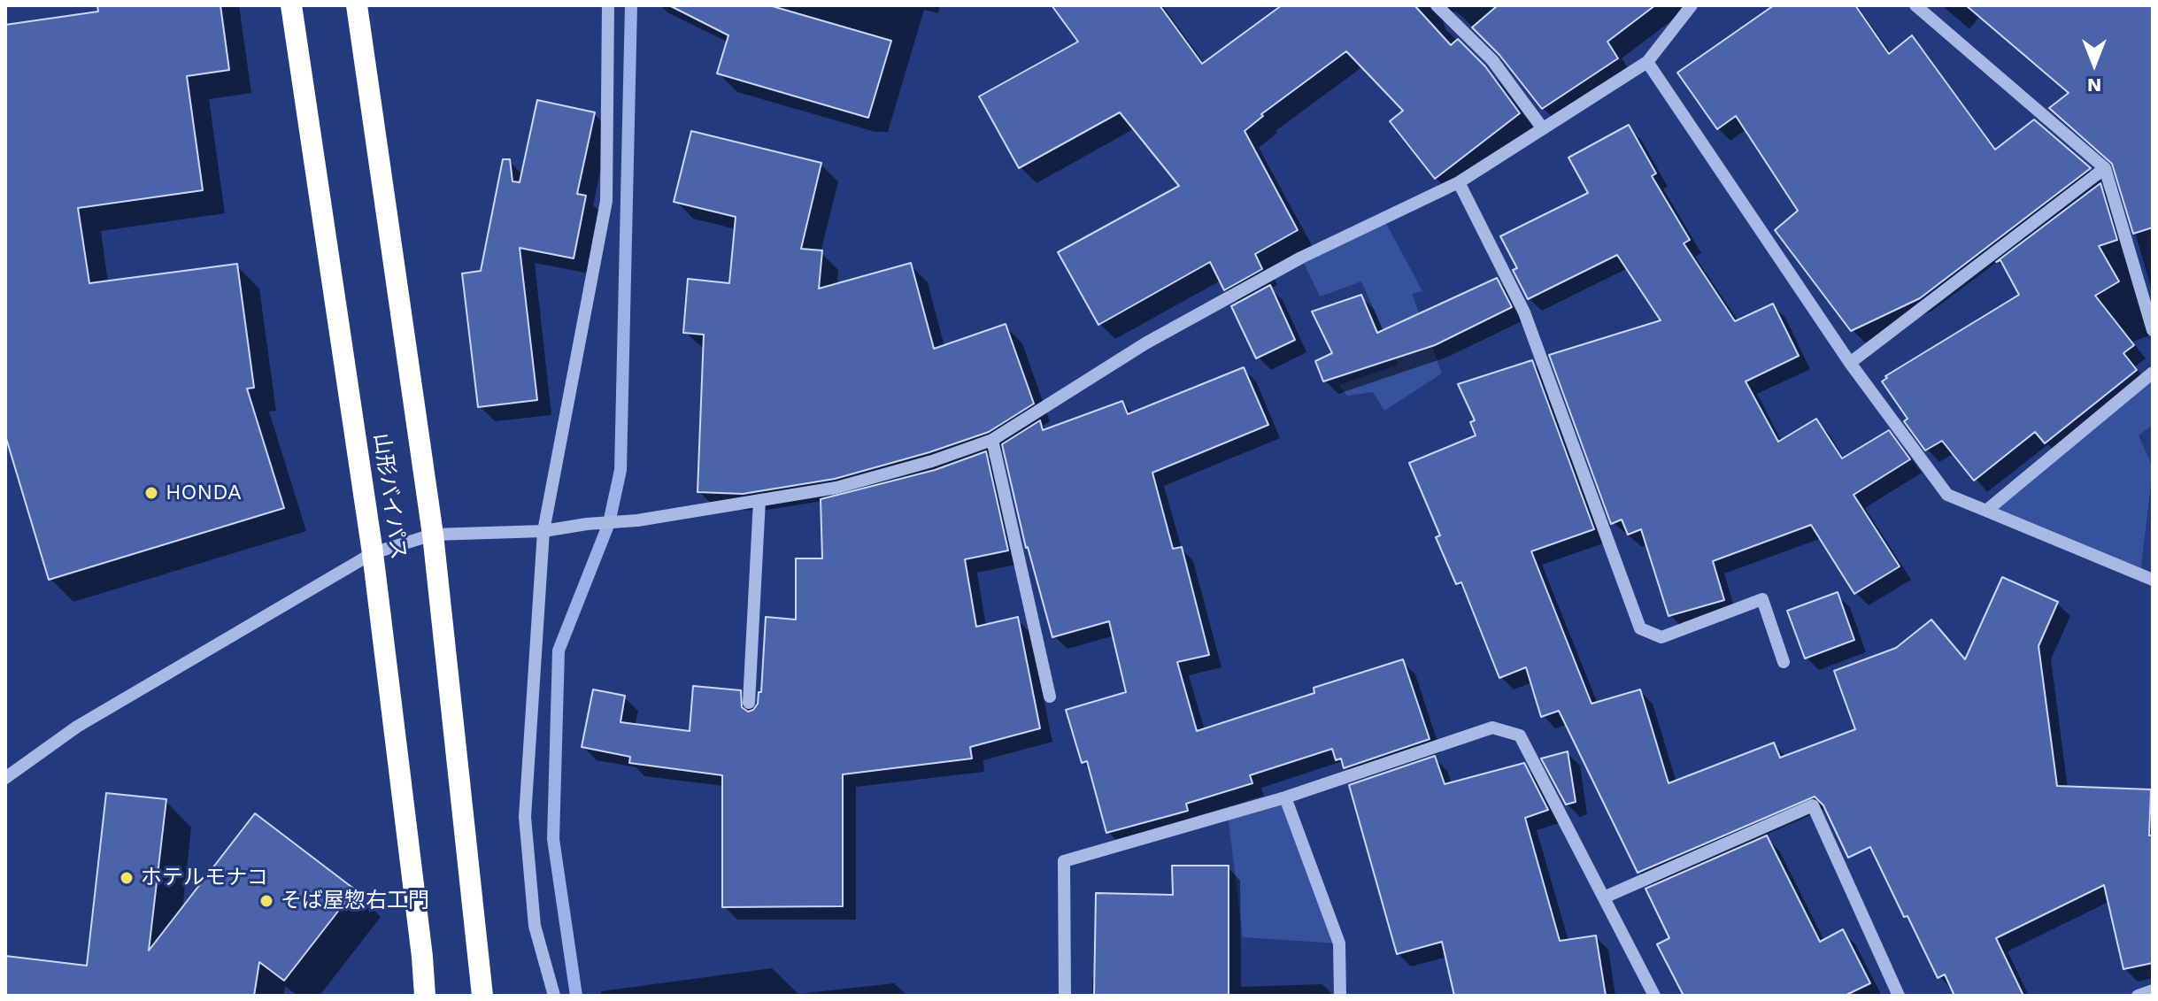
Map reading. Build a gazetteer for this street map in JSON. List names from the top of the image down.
{
  "streets": {
    "highway": ["山形バイパス"]
  },
  "places": ["HONDA", "ホテルモナコ", "そば屋惣右工門"],
  "north": "bottom"
}
